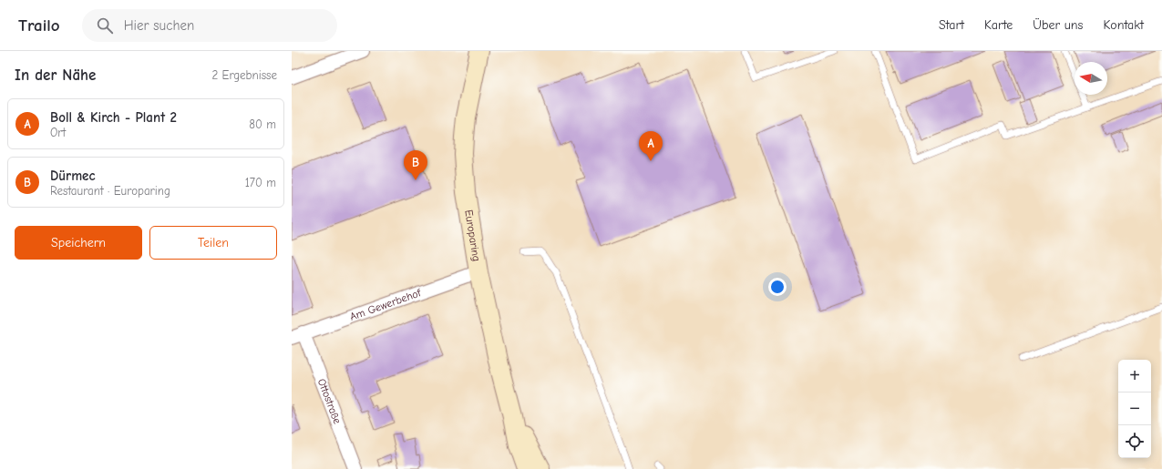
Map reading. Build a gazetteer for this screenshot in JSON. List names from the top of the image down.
{
  "streets": {
    "street": ["Europaring", "Am Gewerbehof", "Ottostraße"]
  },
  "crossings": [
    ["Europaring", "Am Gewerbehof"],
    ["Am Gewerbehof", "Ottostraße"]
  ],
  "north": "left",
  "page": {
    "header": "Trailo",
    "search": "Hier suchen",
    "nav": [
      "Start",
      "Karte",
      "Über uns",
      "Kontakt"
    ],
    "heading": ["In der Nähe", "2 Ergebnisse"],
    "list": [
      {
        "mark": "A",
        "name": "Boll & Kirch - Plant 2",
        "note": "Ort",
        "value": "80 m"
      },
      {
        "mark": "B",
        "name": "Dürmec",
        "note": "Restaurant · Europaring",
        "value": "170 m"
      }
    ],
    "pins": ["A", "B"],
    "buttons": ["Speichern", "Teilen"],
    "map_buttons": ["+", "−"]
  }
}
